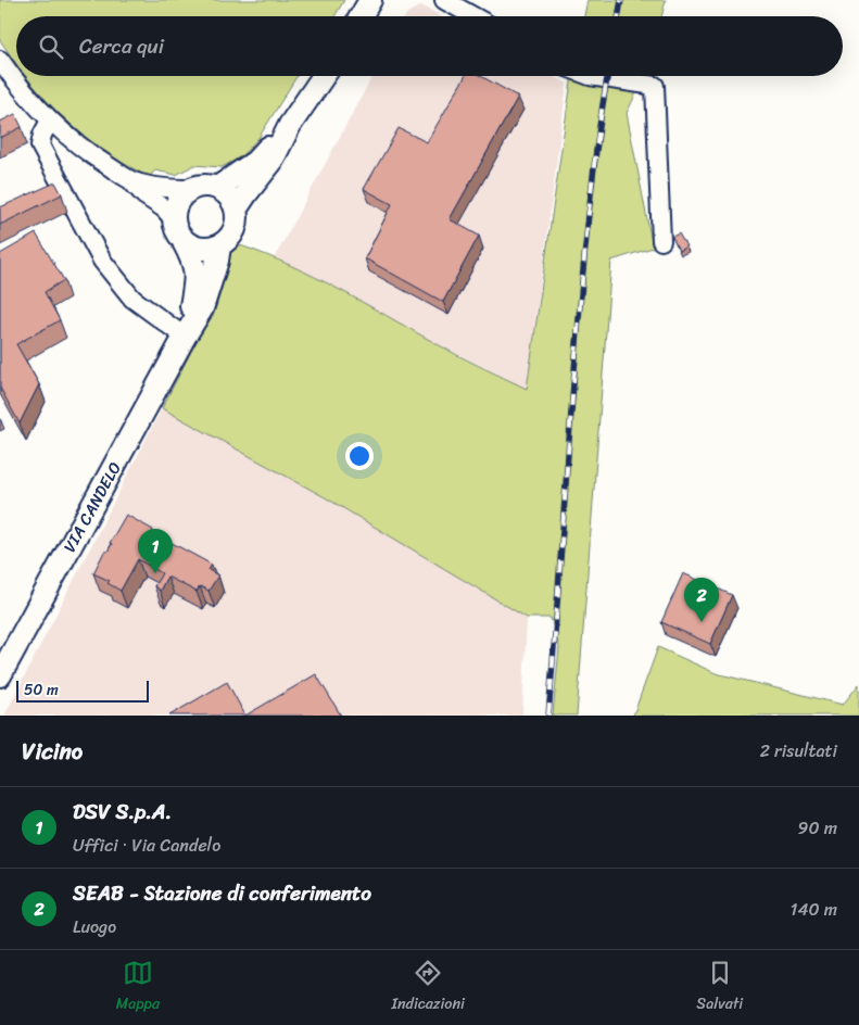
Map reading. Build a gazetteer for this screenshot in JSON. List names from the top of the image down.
{
  "streets": {
    "street": ["VIA CANDELO"]
  },
  "scale_bar": "50 m",
  "page": {
    "search": "Cerca qui",
    "pins": ["1", "2"],
    "scale": "50 m",
    "heading": ["Vicino", "2 risultati"],
    "list": [
      {
        "mark": "1",
        "name": "DSV S.p.A.",
        "note": "Uffici · Via Candelo",
        "value": "90 m"
      },
      {
        "mark": "2",
        "name": "SEAB - Stazione di conferimento",
        "note": "Luogo",
        "value": "140 m"
      }
    ],
    "nav": ["Mappa", "Indicazioni", "Salvati"]
  }
}
